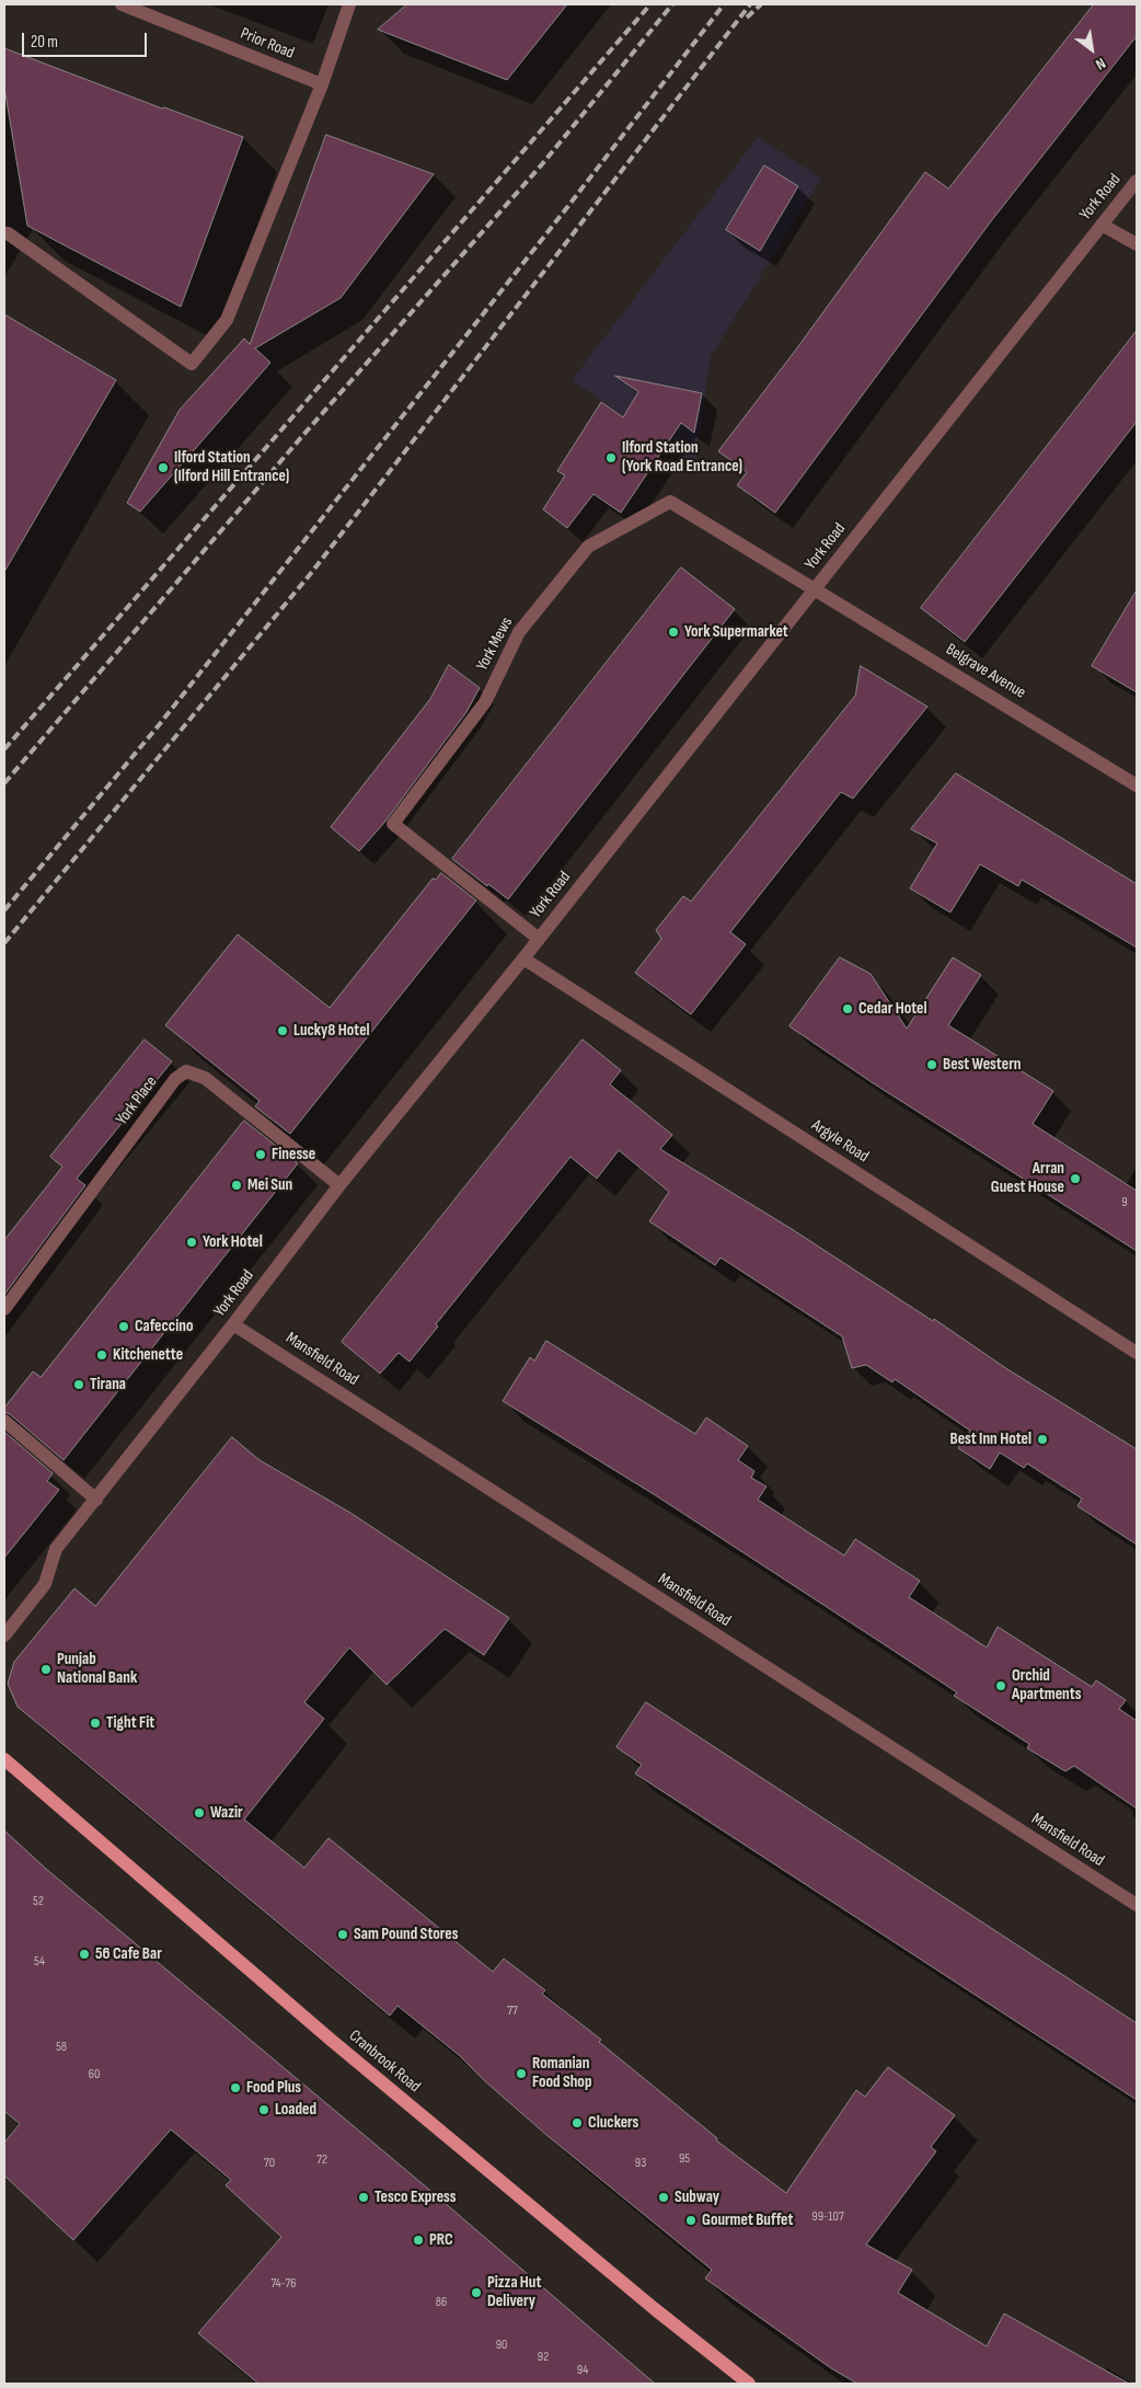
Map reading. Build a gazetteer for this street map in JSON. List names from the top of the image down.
{
  "streets": {
    "main road": ["Cranbrook Road"],
    "street": [
      "Prior Road",
      "York Road",
      "York Mews",
      "Belgrave Avenue",
      "York Place",
      "Argyle Road",
      "Mansfield Road"
    ]
  },
  "crossings": [
    ["York Road", "York Mews"],
    ["York Road", "Belgrave Avenue"],
    ["York Road", "York Place"],
    ["York Road", "Argyle Road"],
    ["York Road", "Mansfield Road"],
    ["York Mews", "Belgrave Avenue"]
  ],
  "places": [
    "Ilford Station (York Road Entrance)",
    "Ilford Station (Ilford Hill Entrance)",
    "York Supermarket",
    "Cedar Hotel",
    "Lucky8 Hotel",
    "Best Western",
    "Finesse",
    "Arran Guest House",
    "Mei Sun",
    "York Hotel",
    "Cafeccino",
    "Kitchenette",
    "Tirana",
    "Best Inn Hotel",
    "Punjab National Bank",
    "Orchid Apartments",
    "Tight Fit",
    "Wazir",
    "Sam Pound Stores",
    "56 Cafe Bar",
    "Romanian Food Shop",
    "Food Plus",
    "Loaded",
    "Cluckers",
    "Tesco Express",
    "Subway",
    "Gourmet Buffet",
    "PRC",
    "Pizza Hut Delivery"
  ],
  "house_numbers": [
    "9",
    "52",
    "54",
    "77",
    "58",
    "60",
    "95",
    "72",
    "70",
    "93",
    "99-107",
    "74-76",
    "86",
    "90",
    "92",
    "94"
  ],
  "scale_bar": "20 m",
  "north": "bottom right"
}
